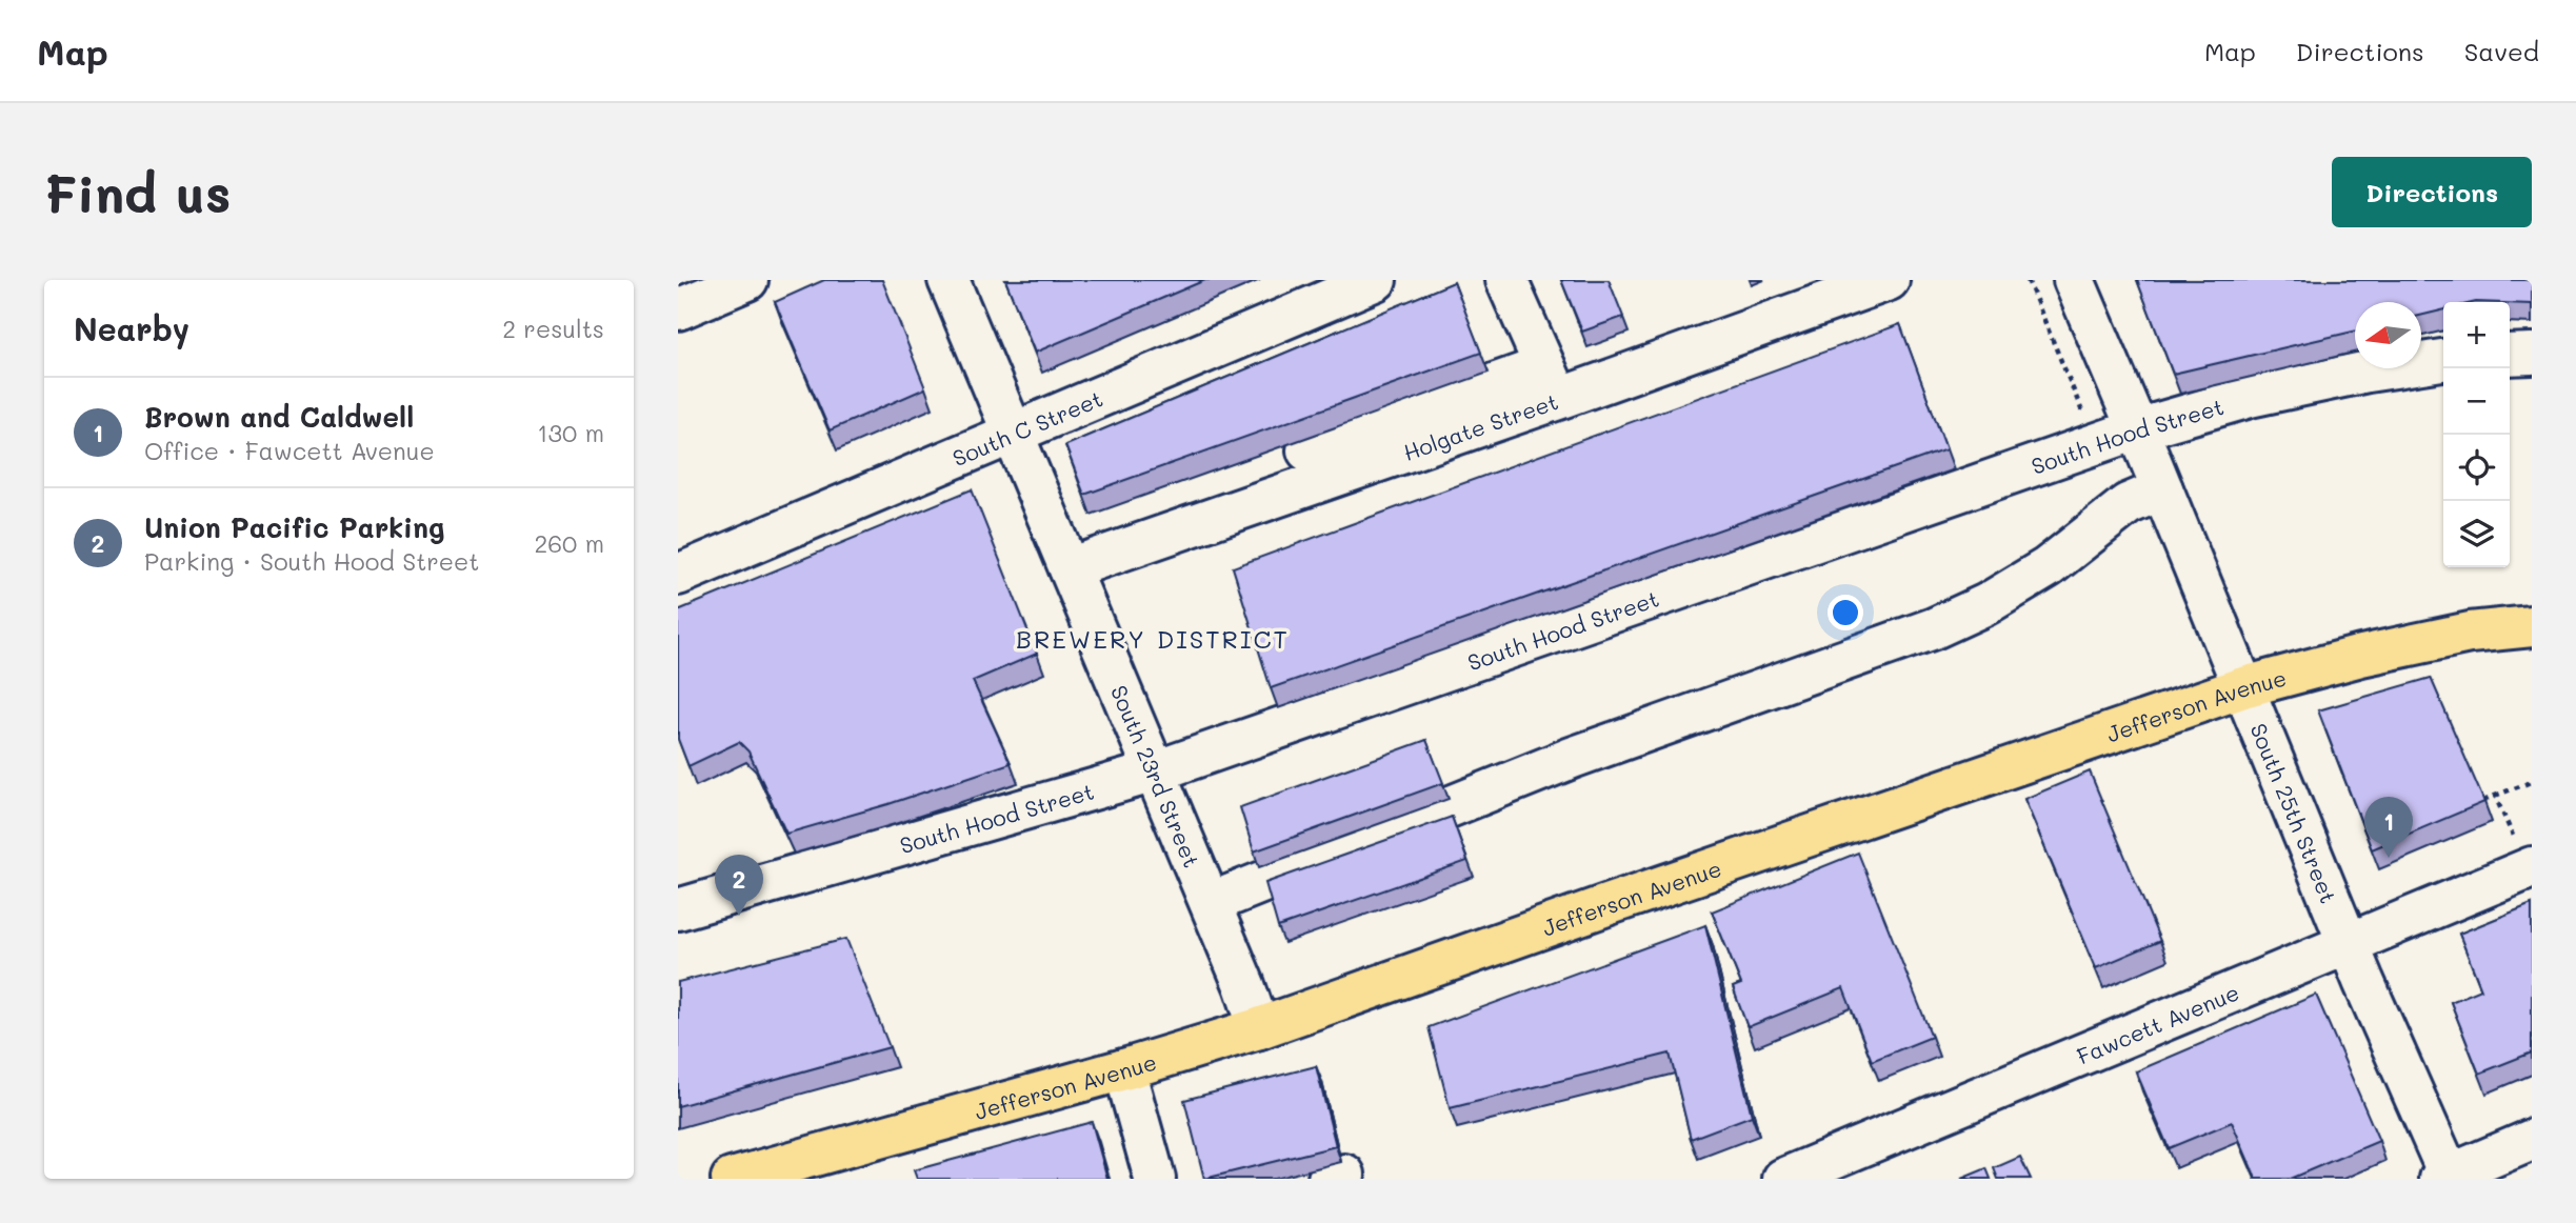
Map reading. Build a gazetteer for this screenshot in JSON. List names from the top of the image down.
{
  "streets": {
    "main road": ["Jefferson Avenue"],
    "street": [
      "Holgate Street",
      "South C Street",
      "South Hood Street",
      "South 23rd Street",
      "South 25th Street",
      "Fawcett Avenue"
    ]
  },
  "crossings": [
    ["Holgate Street", "South 23rd Street"],
    ["South C Street", "South 23rd Street"],
    ["South Hood Street", "South 23rd Street"],
    ["South Hood Street", "South 25th Street"],
    ["Jefferson Avenue", "South 23rd Street"],
    ["Jefferson Avenue", "South 25th Street"],
    ["South 25th Street", "Fawcett Avenue"]
  ],
  "districts": ["BREWERY DISTRICT"],
  "north": "left",
  "page": {
    "header": "Map",
    "nav": ["Map", "Directions", "Saved"],
    "buttons": "Directions",
    "title": "Find us",
    "heading": ["Nearby", "2 results"],
    "map_buttons": ["+", "−"],
    "list": [
      {
        "mark": "1",
        "name": "Brown and Caldwell",
        "note": "Office · Fawcett Avenue",
        "value": "130 m"
      },
      {
        "mark": "2",
        "name": "Union Pacific Parking",
        "note": "Parking · South Hood Street",
        "value": "260 m"
      }
    ],
    "pins": ["1", "2"]
  }
}
